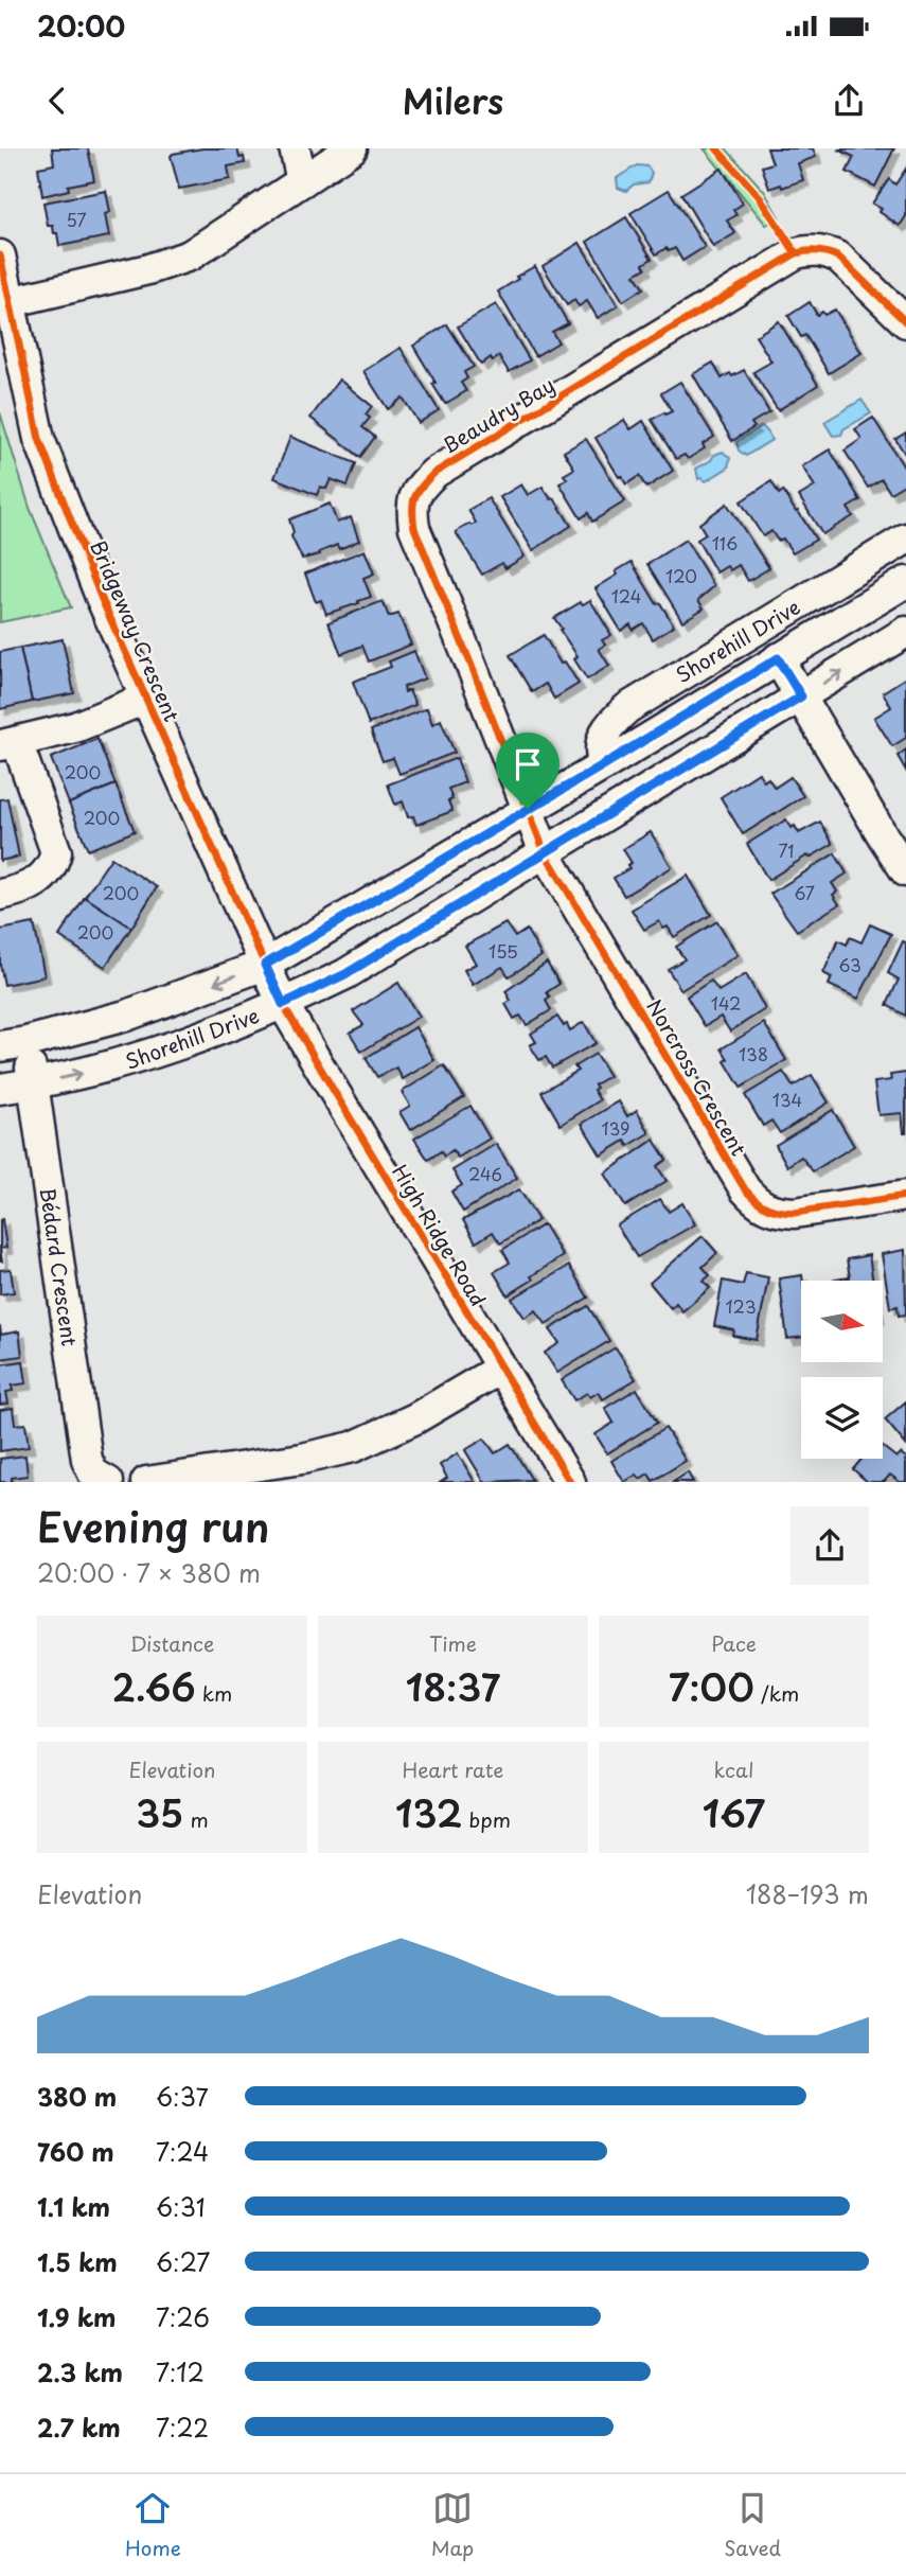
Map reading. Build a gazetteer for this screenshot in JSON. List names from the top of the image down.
{
  "streets": {
    "street": [
      "Beaudry Bay",
      "Bridgeway Crescent",
      "Shorehill Drive",
      "Norcross Crescent",
      "High Ridge Road",
      "Bédard Crescent"
    ]
  },
  "crossings": [
    ["Beaudry Bay", "Shorehill Drive"],
    ["Beaudry Bay", "Norcross Crescent"],
    ["Bridgeway Crescent", "Shorehill Drive"],
    ["Bridgeway Crescent", "High Ridge Road"],
    ["Shorehill Drive", "Norcross Crescent"],
    ["Shorehill Drive", "High Ridge Road"],
    ["Shorehill Drive", "Bédard Crescent"]
  ],
  "house_numbers": [
    "57",
    "116",
    "120",
    "124",
    "200",
    "200",
    "71",
    "200",
    "67",
    "200",
    "155",
    "63",
    "142",
    "138",
    "134",
    "139",
    "246",
    "123"
  ],
  "north": "right",
  "page": {
    "status": "20:00",
    "header": "Milers",
    "heading": ["Evening run", "20:00 · 7 × 380 m"],
    "stats": [
      ["Distance", "2.66 km"],
      ["Time", "18:37"],
      ["Pace", "7:00 /km"],
      ["Elevation", "35 m"],
      ["Heart rate", "132 bpm"],
      ["kcal", "167"]
    ],
    "chart": ["Elevation", "188–193 m"],
    "list": [
      {
        "name": "380 m",
        "note": "6:37"
      },
      {
        "name": "760 m",
        "note": "7:24"
      },
      {
        "name": "1.1 km",
        "note": "6:31"
      },
      {
        "name": "1.5 km",
        "note": "6:27"
      },
      {
        "name": "1.9 km",
        "note": "7:26"
      },
      {
        "name": "2.3 km",
        "note": "7:12"
      },
      {
        "name": "2.7 km",
        "note": "7:22"
      }
    ],
    "tabs": ["Home", "Map", "Saved"]
  }
}
